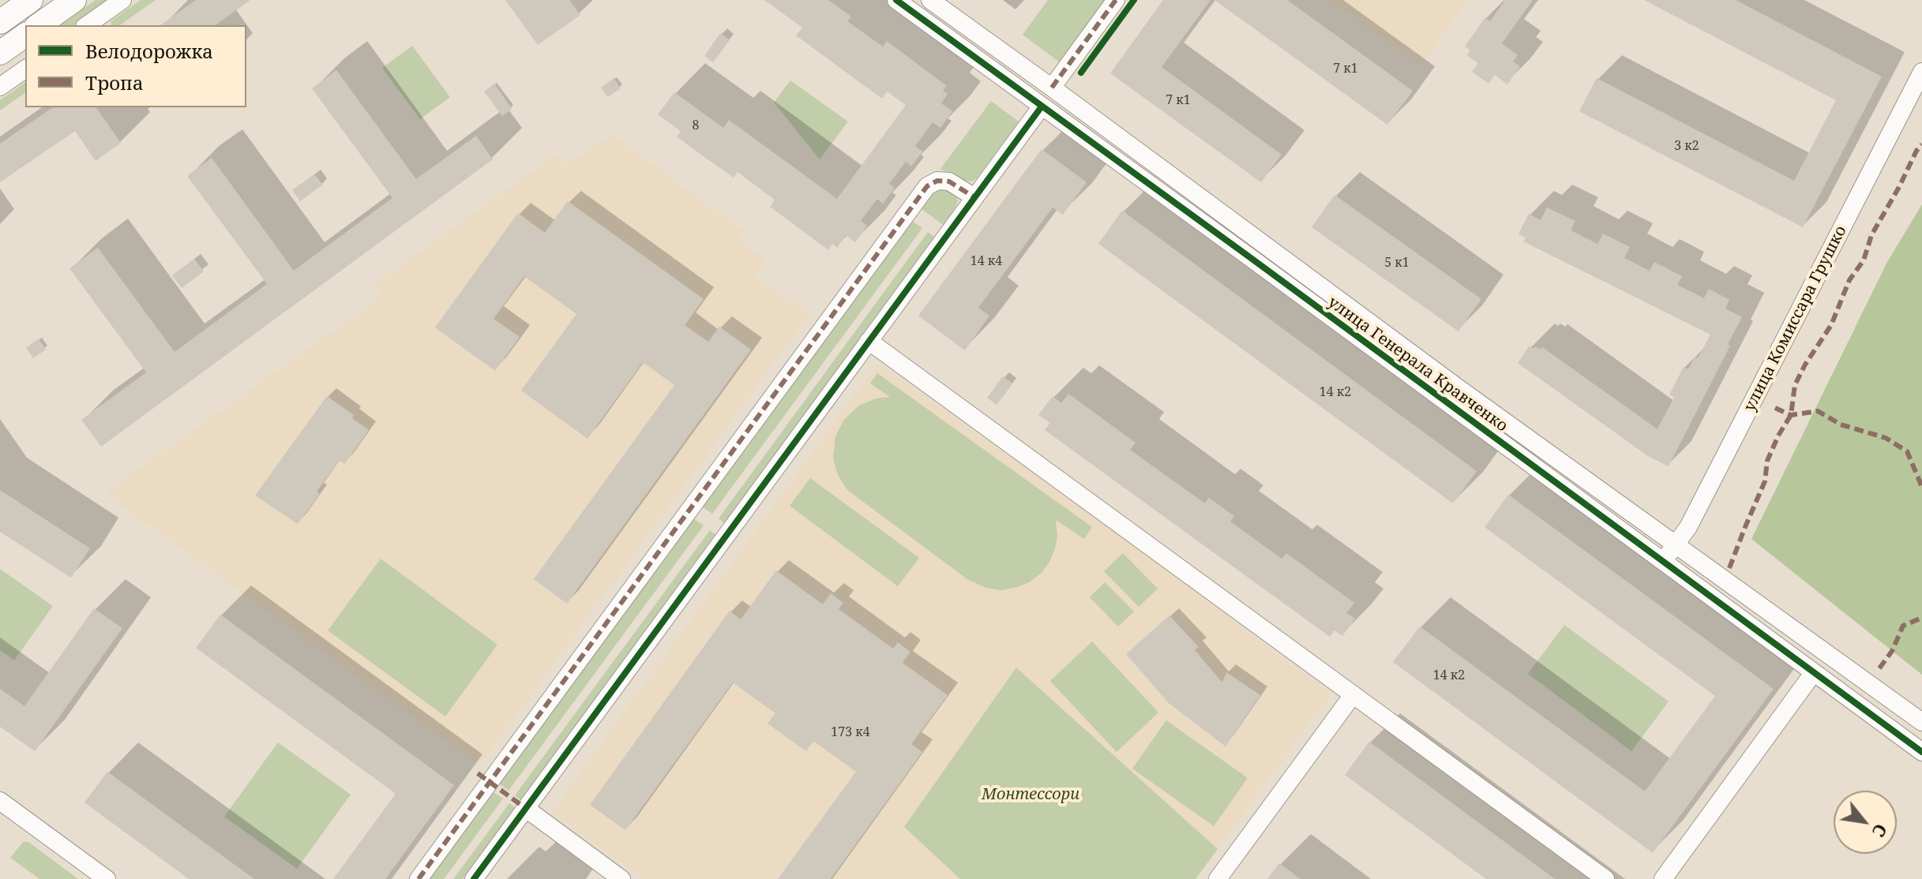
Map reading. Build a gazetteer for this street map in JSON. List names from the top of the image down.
{
  "streets": {
    "street": ["улица Комиссара Грушко", "улица Генерала Кравченко"]
  },
  "crossings": [
    ["улица Комиссара Грушко", "улица Генерала Кравченко"]
  ],
  "parks": ["Монтессори"],
  "house_numbers": [
    "7 к1",
    "7 к1",
    "8",
    "3 к2",
    "14 к4",
    "5 к1",
    "14 к2",
    "14 к2",
    "173 к4"
  ],
  "legend": ["Велодорожка", "Тропа"],
  "north": "bottom right"
}
